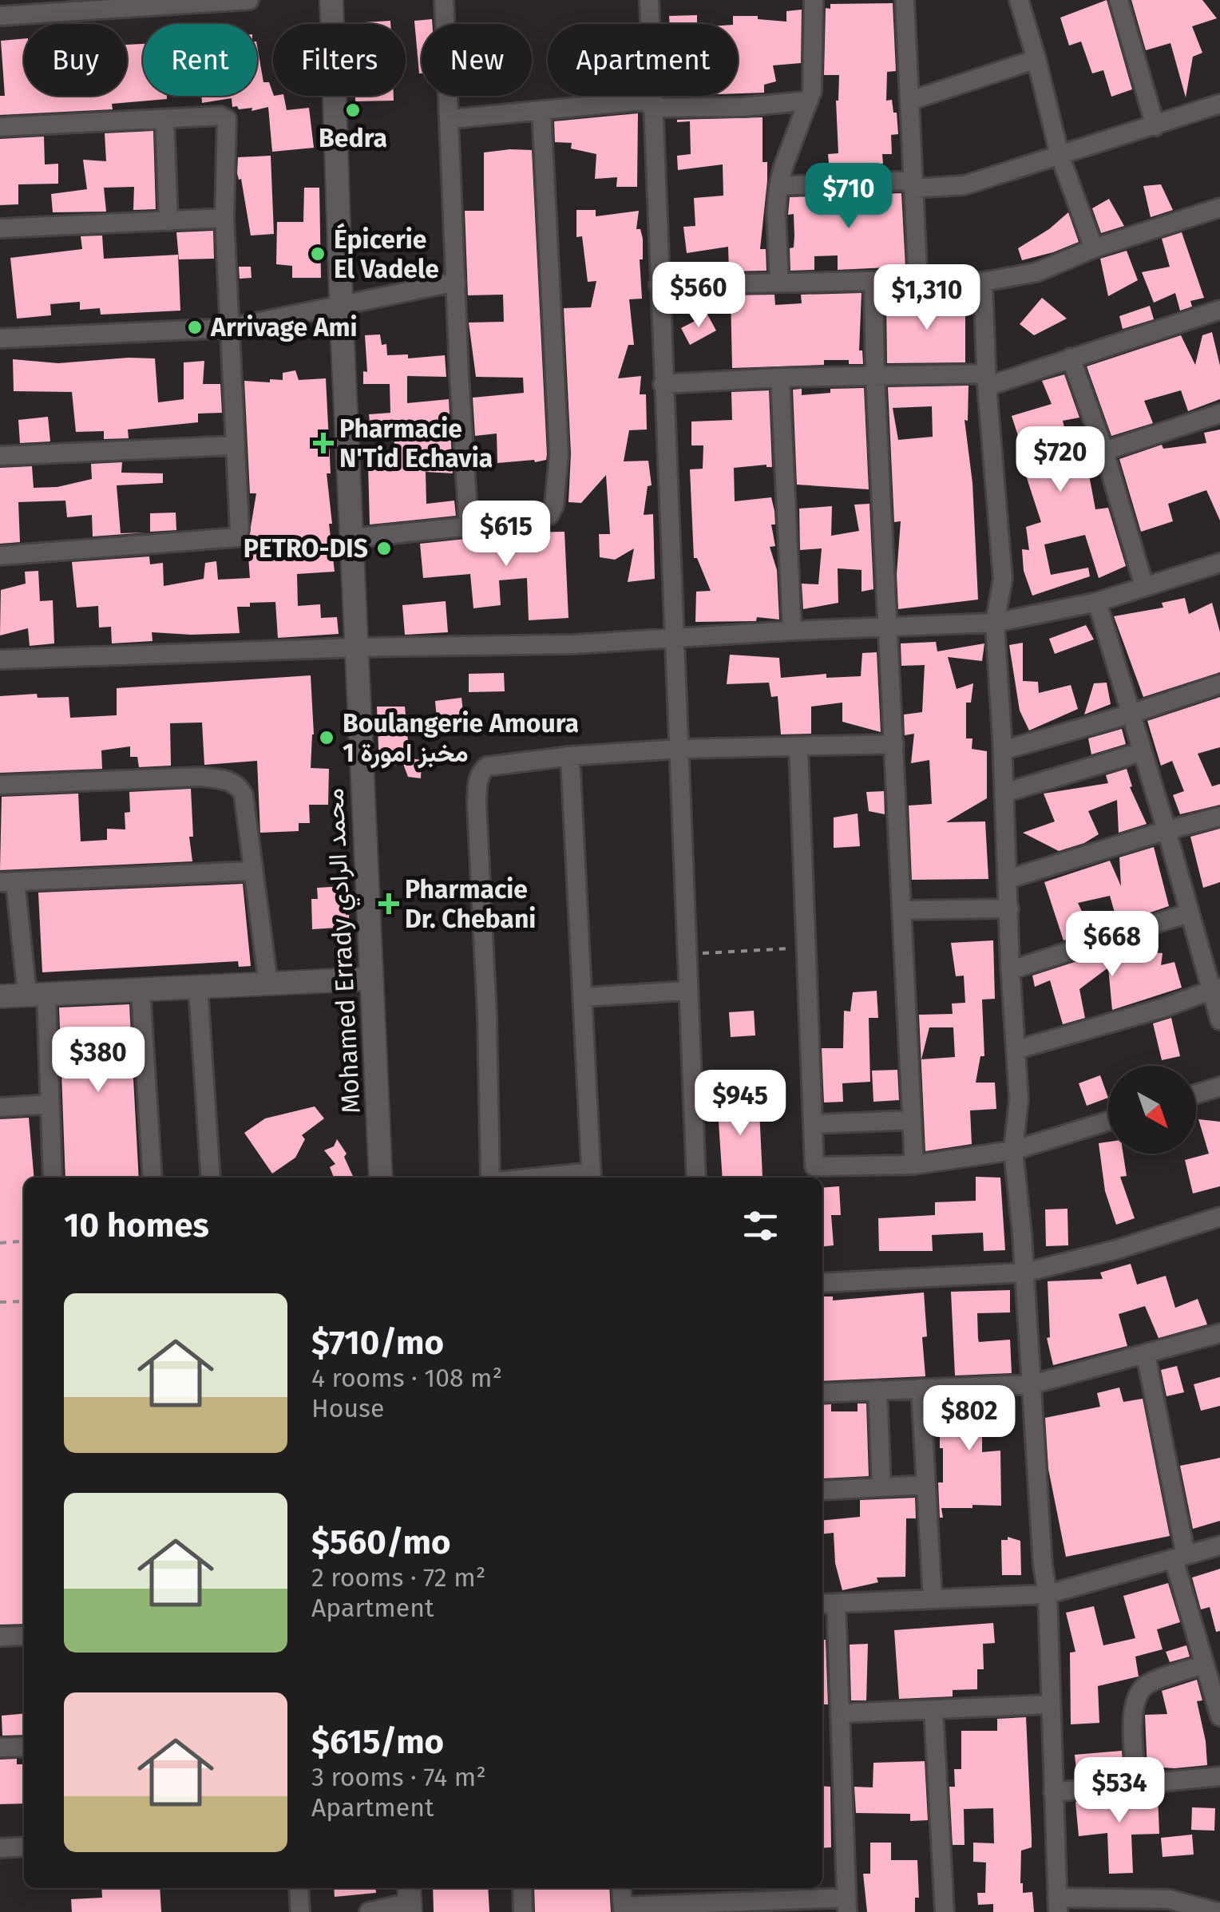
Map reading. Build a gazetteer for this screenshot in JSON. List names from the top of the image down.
{
  "streets": {
    "street": ["Mohamed Errady محمد الرادي"]
  },
  "places": {
    "other": [
      "Bedra",
      "Épicerie El Vadele",
      "Arrivage Ami",
      "PETRO-DIS",
      "Boulangerie Amoura 1 مخبز امورة"
    ],
    "health": ["Pharmacie N'Tid Echavia", "Pharmacie Dr. Chebani"]
  },
  "north": "bottom right",
  "page": {
    "chip": [
      "Buy",
      "Rent",
      "Filters",
      "New",
      "Apartment"
    ],
    "price": [
      "$710",
      "$560",
      "$1,310",
      "$720",
      "$615",
      "$668",
      "$380",
      "$945",
      "$802",
      "$534"
    ],
    "heading": "10 homes",
    "list": [
      {
        "name": "$710/mo",
        "note": "4 rooms · 108 m² · House"
      },
      {
        "name": "$560/mo",
        "note": "2 rooms · 72 m² · Apartment"
      },
      {
        "name": "$615/mo",
        "note": "3 rooms · 74 m² · Apartment"
      }
    ]
  }
}
